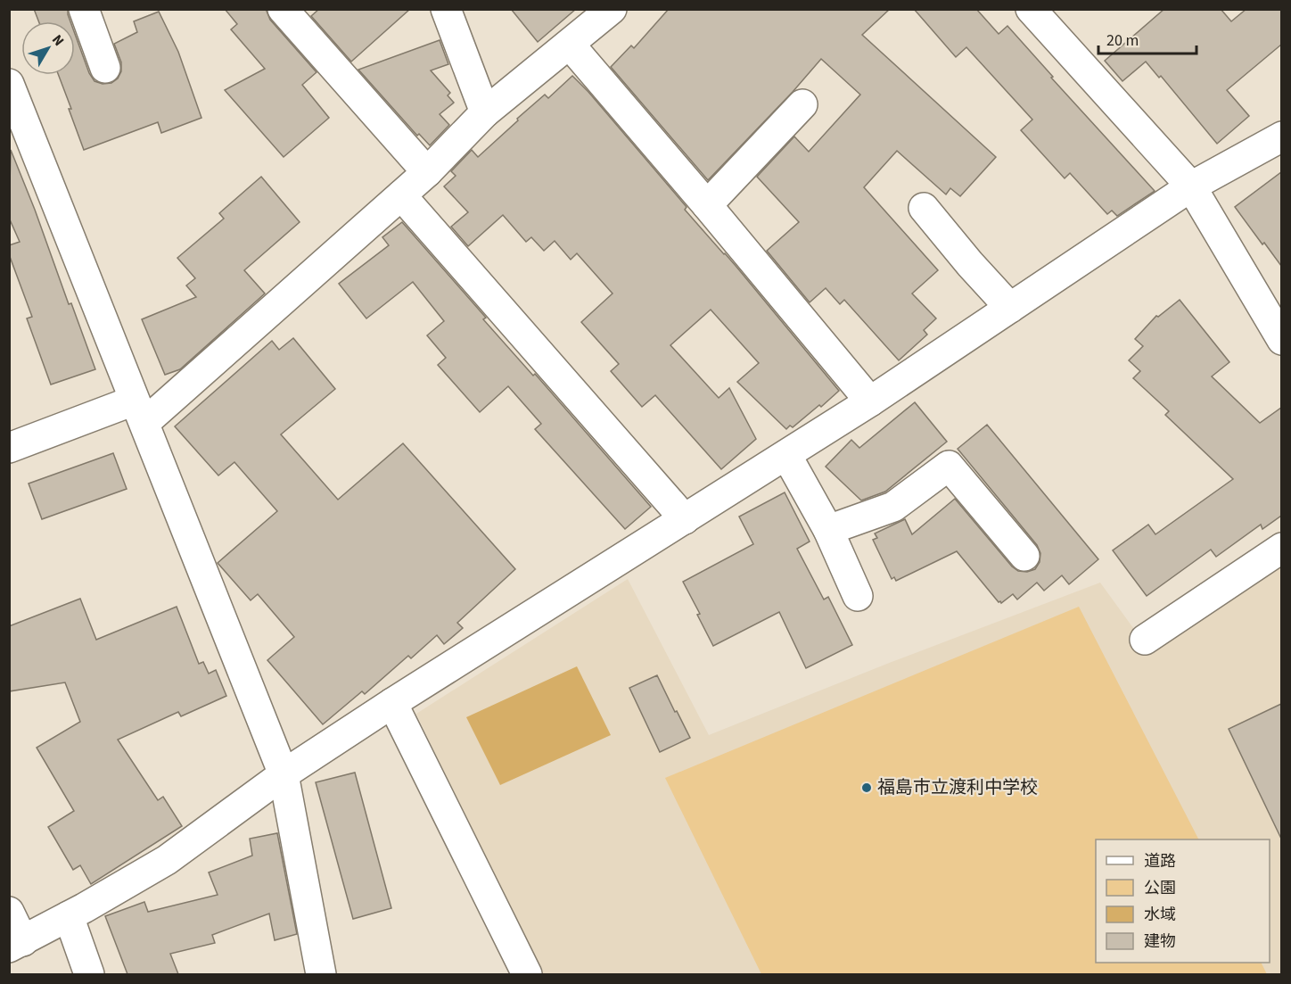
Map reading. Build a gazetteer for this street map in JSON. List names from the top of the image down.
{
  "places": ["福島市立渡利中学校"],
  "legend": [
    "道路",
    "公園",
    "水域",
    "建物"
  ],
  "scale_bar": "20 m",
  "north": "top right"
}
